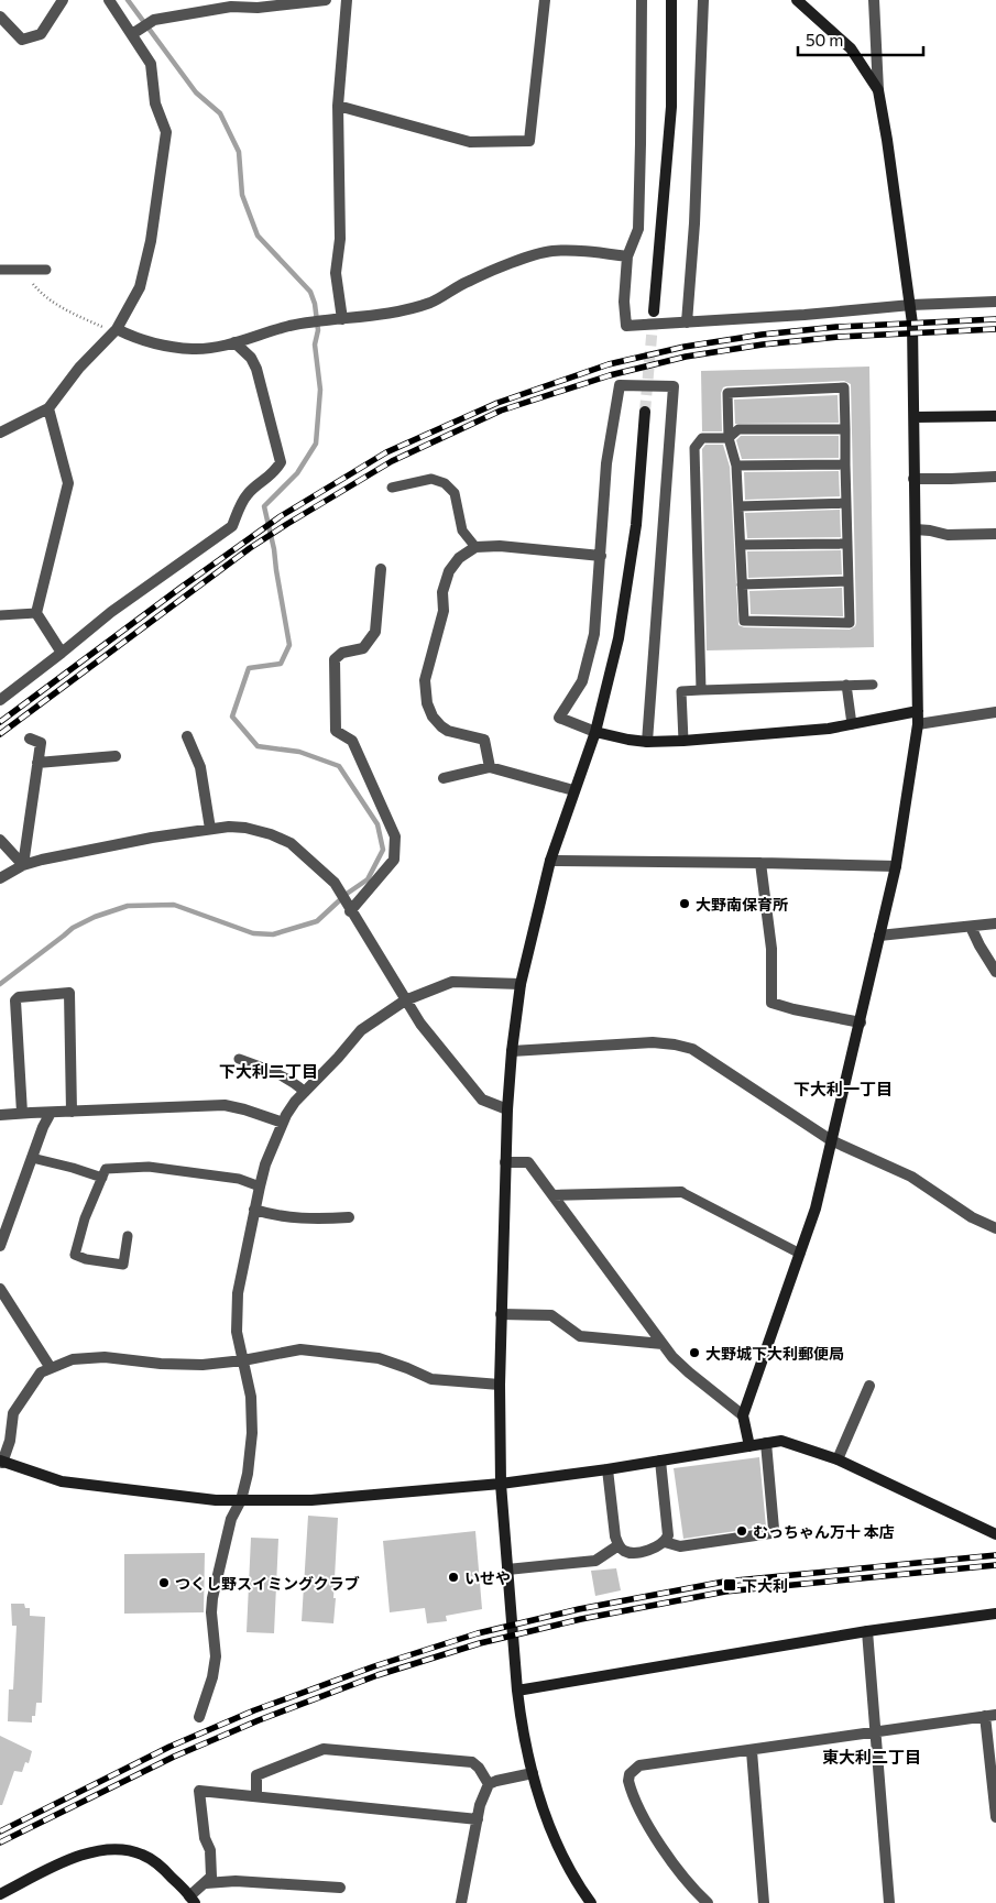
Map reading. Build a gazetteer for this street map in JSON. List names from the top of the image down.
{
  "districts": ["下大利二丁目", "下大利一丁目", "東大利二丁目"],
  "places": {
    "other": [
      "大野南保育所",
      "大野城下大利郵便局",
      "むっちゃん万十 本店",
      "いせや",
      "つくし野スイミングクラブ"
    ],
    "transit": ["下大利"]
  },
  "scale_bar": "50 m"
}
